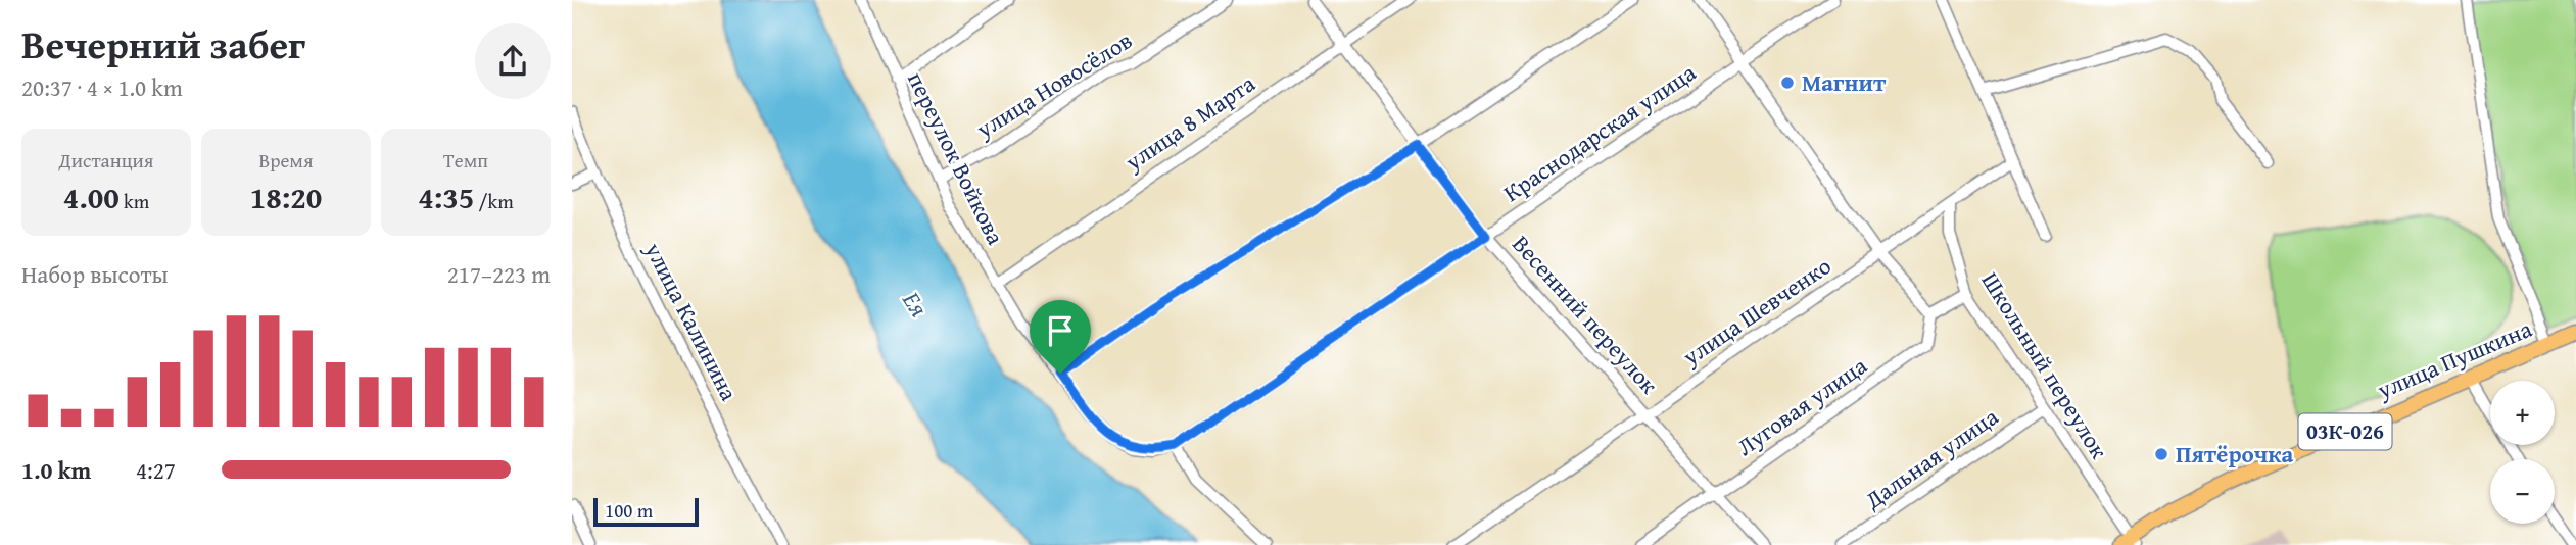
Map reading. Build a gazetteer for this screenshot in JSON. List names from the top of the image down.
{
  "streets": {
    "main road": ["улица Пушкина", "03К-026"],
    "street": [
      "улица Новосёлов",
      "улица 8 Марта",
      "Краснодарская улица",
      "переулок Войкова",
      "улица Шевченко",
      "Весенний переулок",
      "улица Калинина",
      "Школьный переулок",
      "Луговая улица",
      "Дальная улица"
    ]
  },
  "crossings": [
    ["улица Новосёлов", "переулок Войкова"],
    ["улица 8 Марта", "переулок Войкова"],
    ["улица 8 Марта", "Весенний переулок"],
    ["Краснодарская улица", "переулок Войкова"],
    ["Краснодарская улица", "Весенний переулок"],
    ["улица Шевченко", "Весенний переулок"],
    ["улица Шевченко", "Школьный переулок"],
    ["Весенний переулок", "Луговая улица"],
    ["улица Пушкина", "Школьный переулок"],
    ["Школьный переулок", "Дальная улица"]
  ],
  "water": ["Ея"],
  "places": ["Магнит", "Пятёрочка"],
  "scale_bar": "100 m",
  "page": {
    "heading": ["Вечерний забег", "20:37 · 4 × 1.0 km"],
    "stats": [
      ["Дистанция", "4.00 km"],
      ["Время", "18:20"],
      ["Темп", "4:35 /km"]
    ],
    "chart": ["Набор высоты", "217–223 m"],
    "map_buttons": ["+", "−"],
    "list": [
      {
        "name": "1.0 km",
        "note": "4:27"
      }
    ],
    "scale": "100 m"
  }
}
